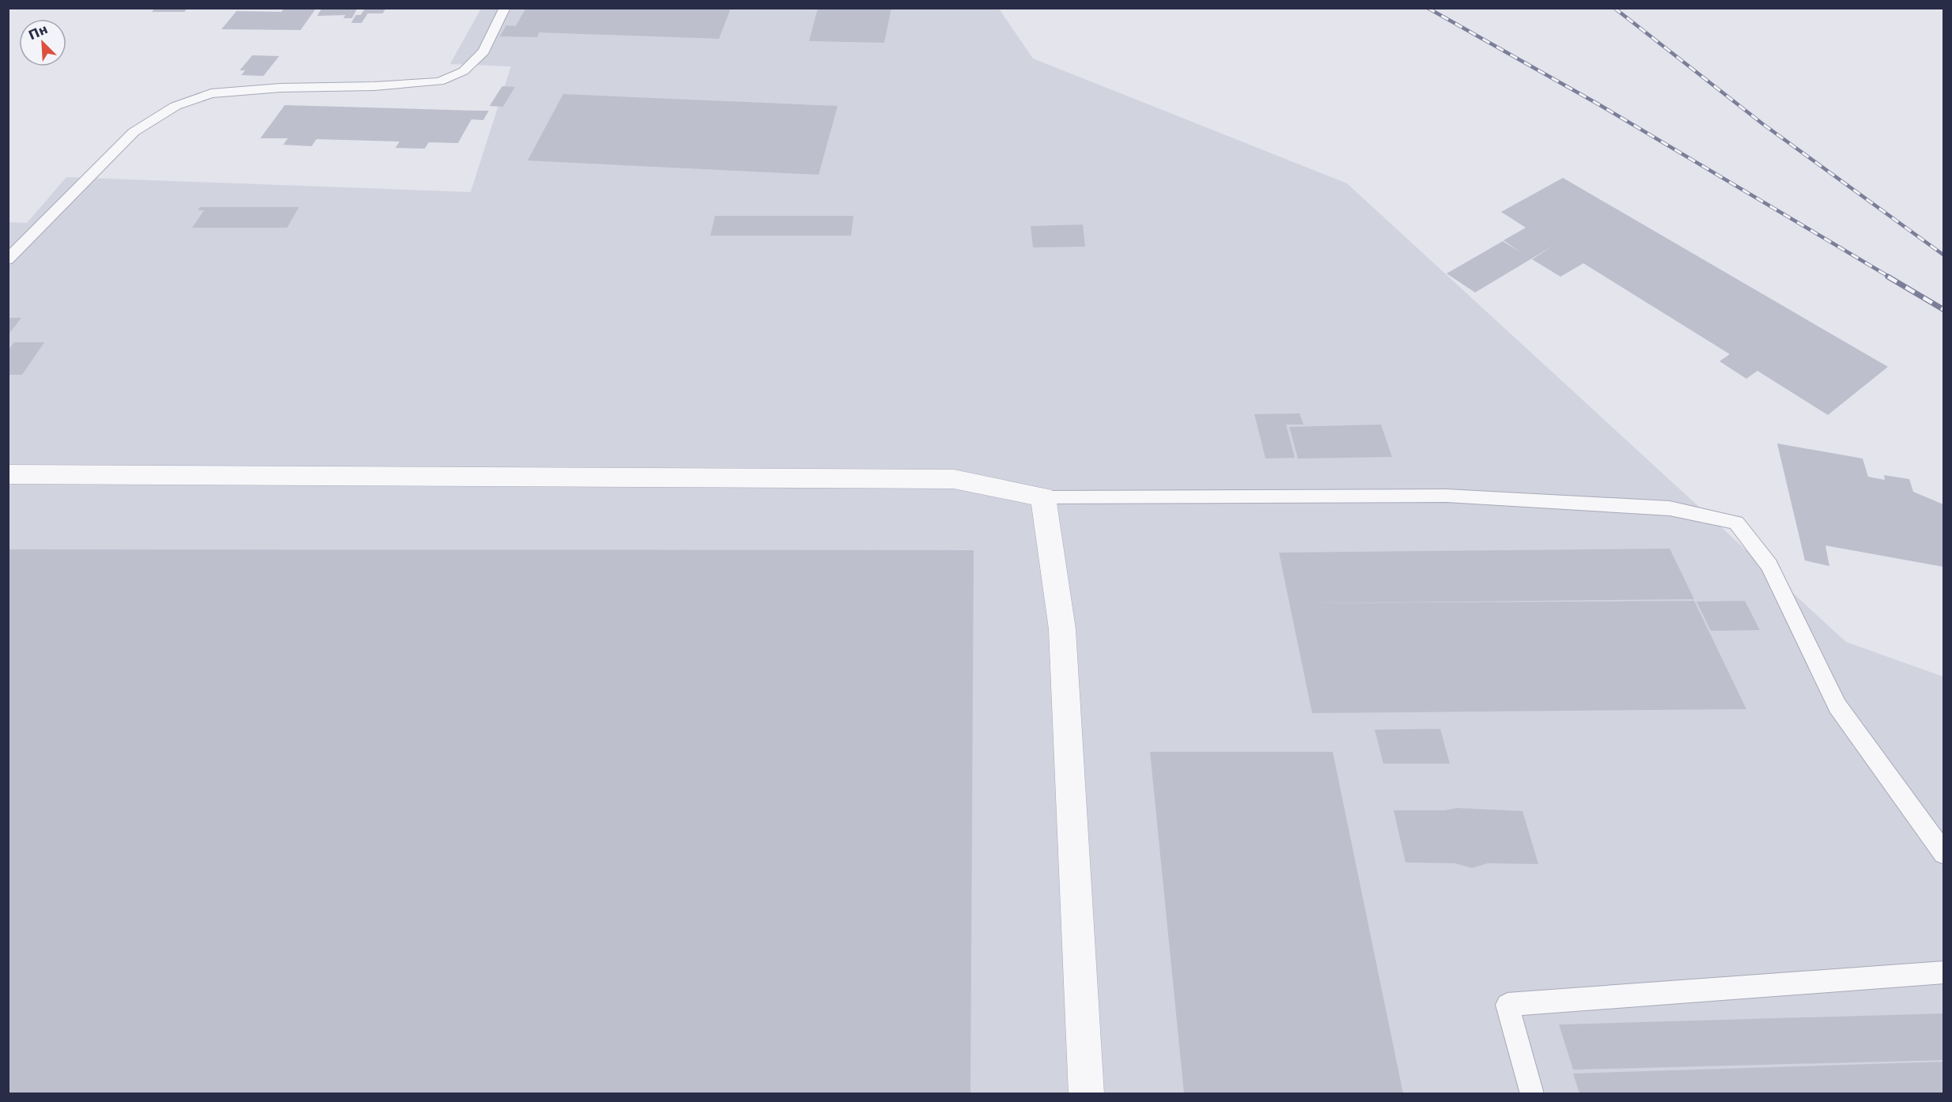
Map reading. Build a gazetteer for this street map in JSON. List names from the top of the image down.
{
  "north": "top left"
}
